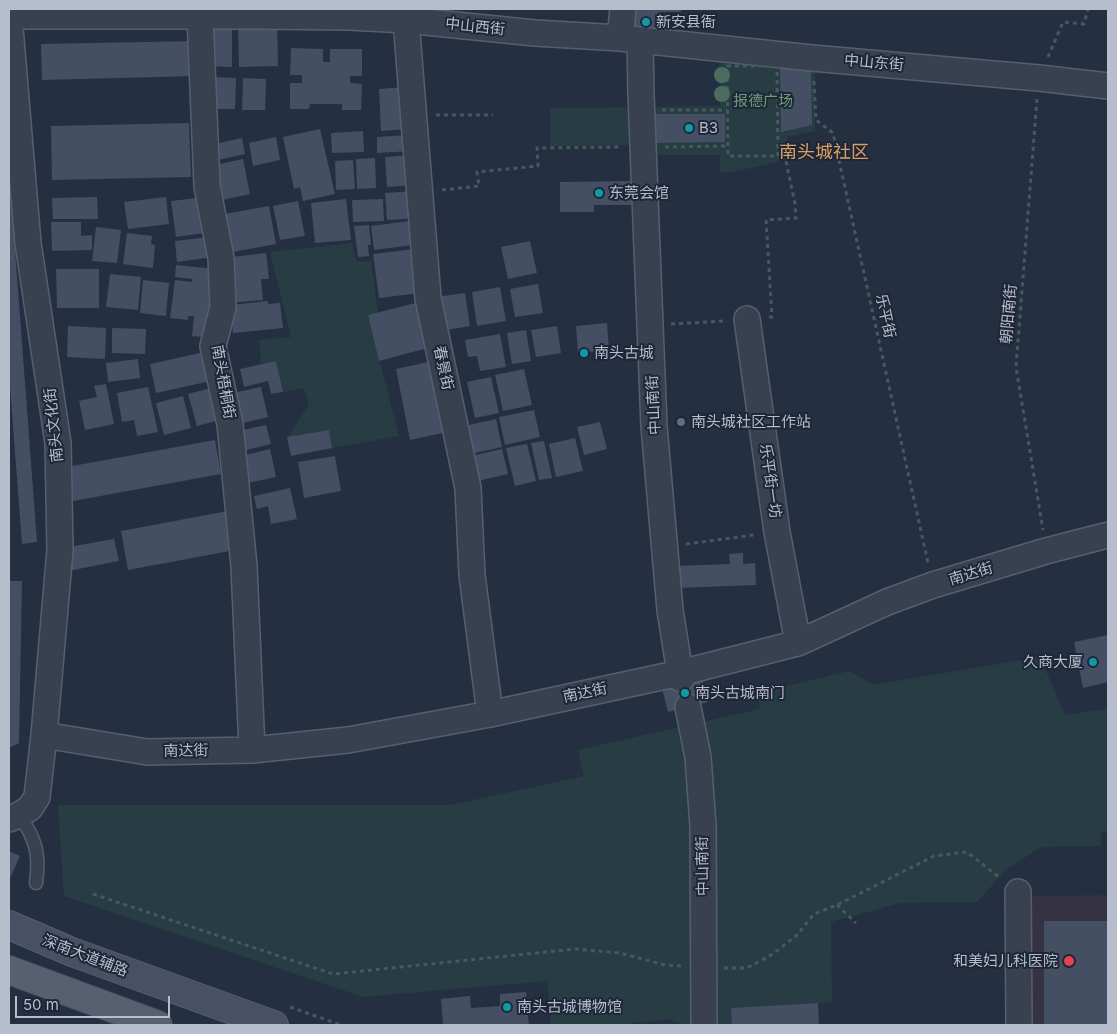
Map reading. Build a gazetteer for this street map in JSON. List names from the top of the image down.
{
  "streets": {
    "street": [
      "中山西街",
      "中山东街",
      "春景街",
      "南头梧桐街",
      "中山南街",
      "南头文化街",
      "乐平街一坊",
      "南达街",
      "深南大道辅路"
    ],
    "path": ["朝阳南街", "乐平街"]
  },
  "crossings": [
    ["中山西街", "中山东街"],
    ["中山西街", "春景街"],
    ["中山西街", "南头梧桐街"],
    ["中山西街", "中山南街"],
    ["中山西街", "南头文化街"],
    ["中山东街", "朝阳南街"],
    ["中山东街", "乐平街"],
    ["中山东街", "中山南街"],
    ["朝阳南街", "南达街"],
    ["乐平街", "南达街"],
    ["春景街", "南达街"],
    ["南头梧桐街", "南达街"],
    ["中山南街", "南达街"],
    ["南头文化街", "南达街"],
    ["乐平街一坊", "南达街"]
  ],
  "districts": ["南头城社区"],
  "parks": ["报德广场"],
  "places": [
    "新安县衙",
    "B3",
    "东莞会馆",
    "南头古城",
    "南头城社区工作站",
    "久商大厦",
    "南头古城南门",
    "和美妇儿科医院",
    "南头古城博物馆"
  ],
  "scale_bar": "50 m"
}
